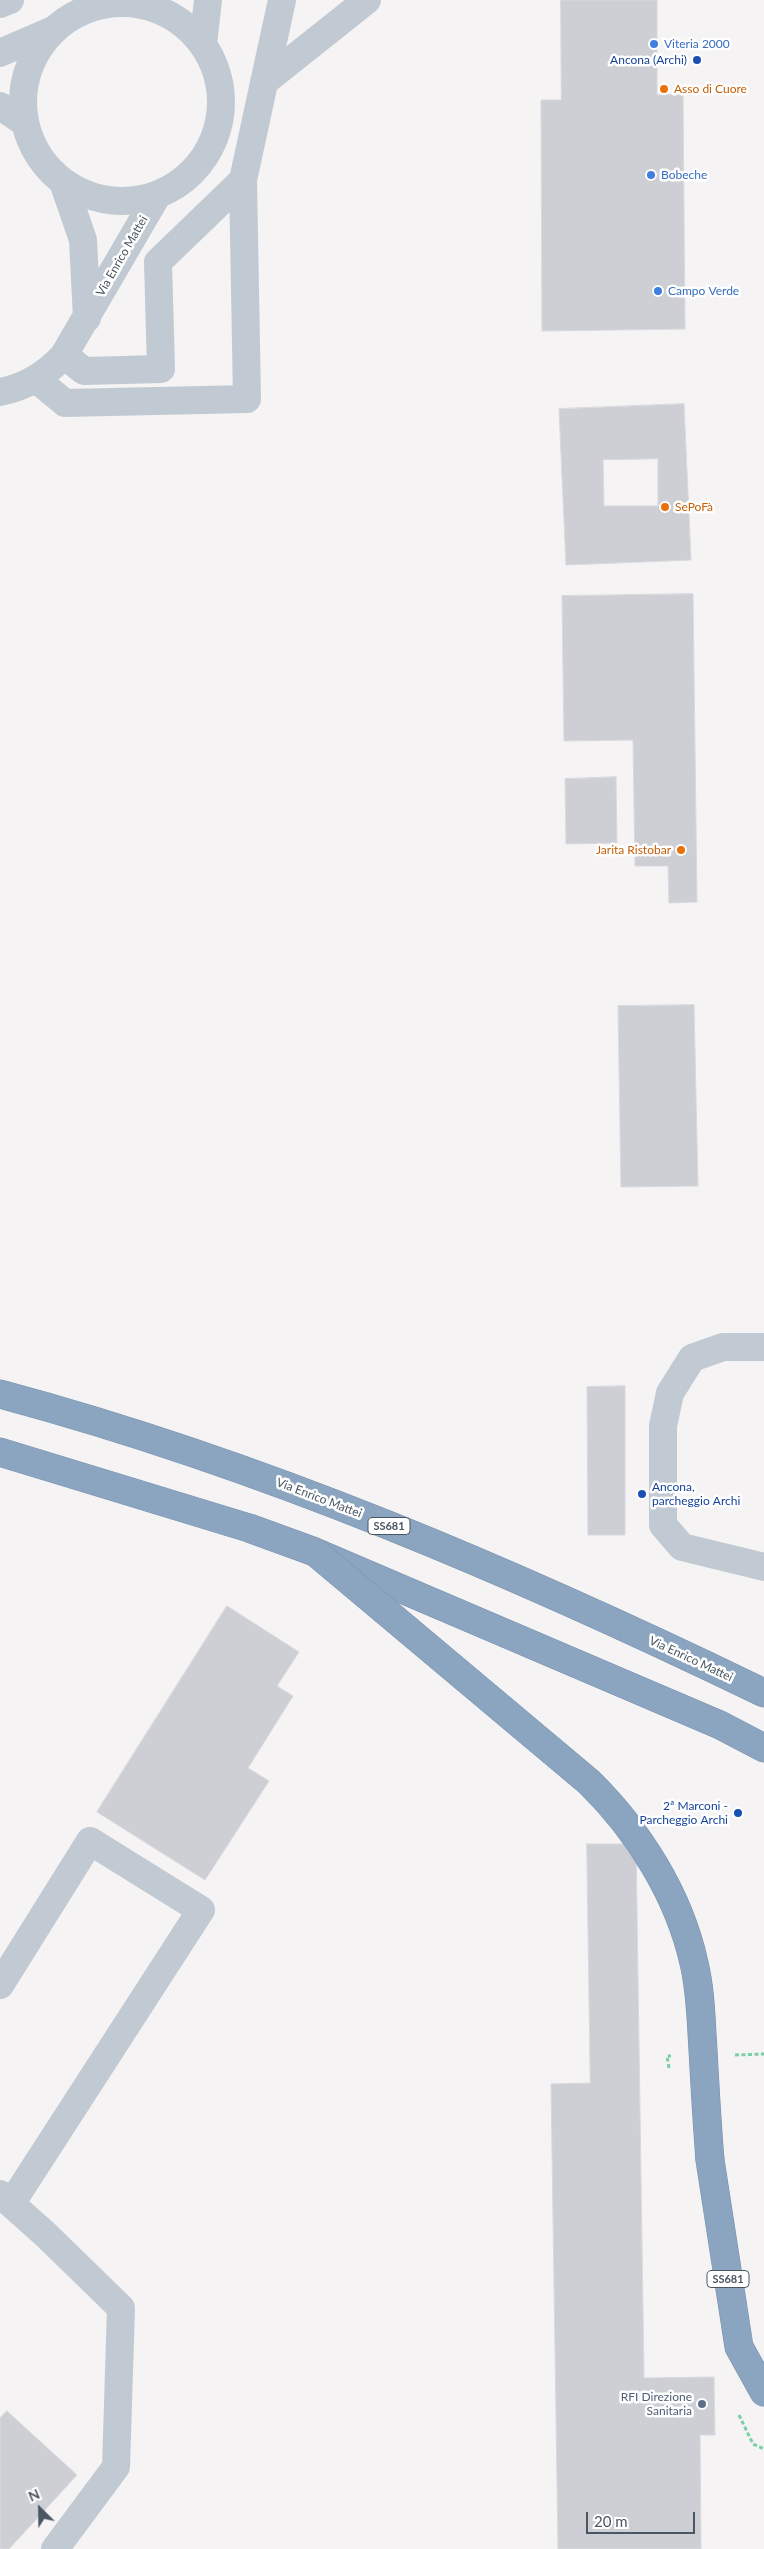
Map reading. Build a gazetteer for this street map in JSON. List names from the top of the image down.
{
  "streets": {
    "highway": ["Via Enrico Mattei", "SS681"]
  },
  "places": [
    "Viteria 2000",
    "Ancona (Archi)",
    "Asso di Cuore",
    "Bobeche",
    "Campo Verde",
    "SePoFà",
    "Jarita Ristobar",
    "Ancona, parcheggio Archi",
    "2ª Marconi - Parcheggio Archi",
    "RFI Direzione Sanitaria"
  ],
  "scale_bar": "20 m",
  "north": "top left"
}
